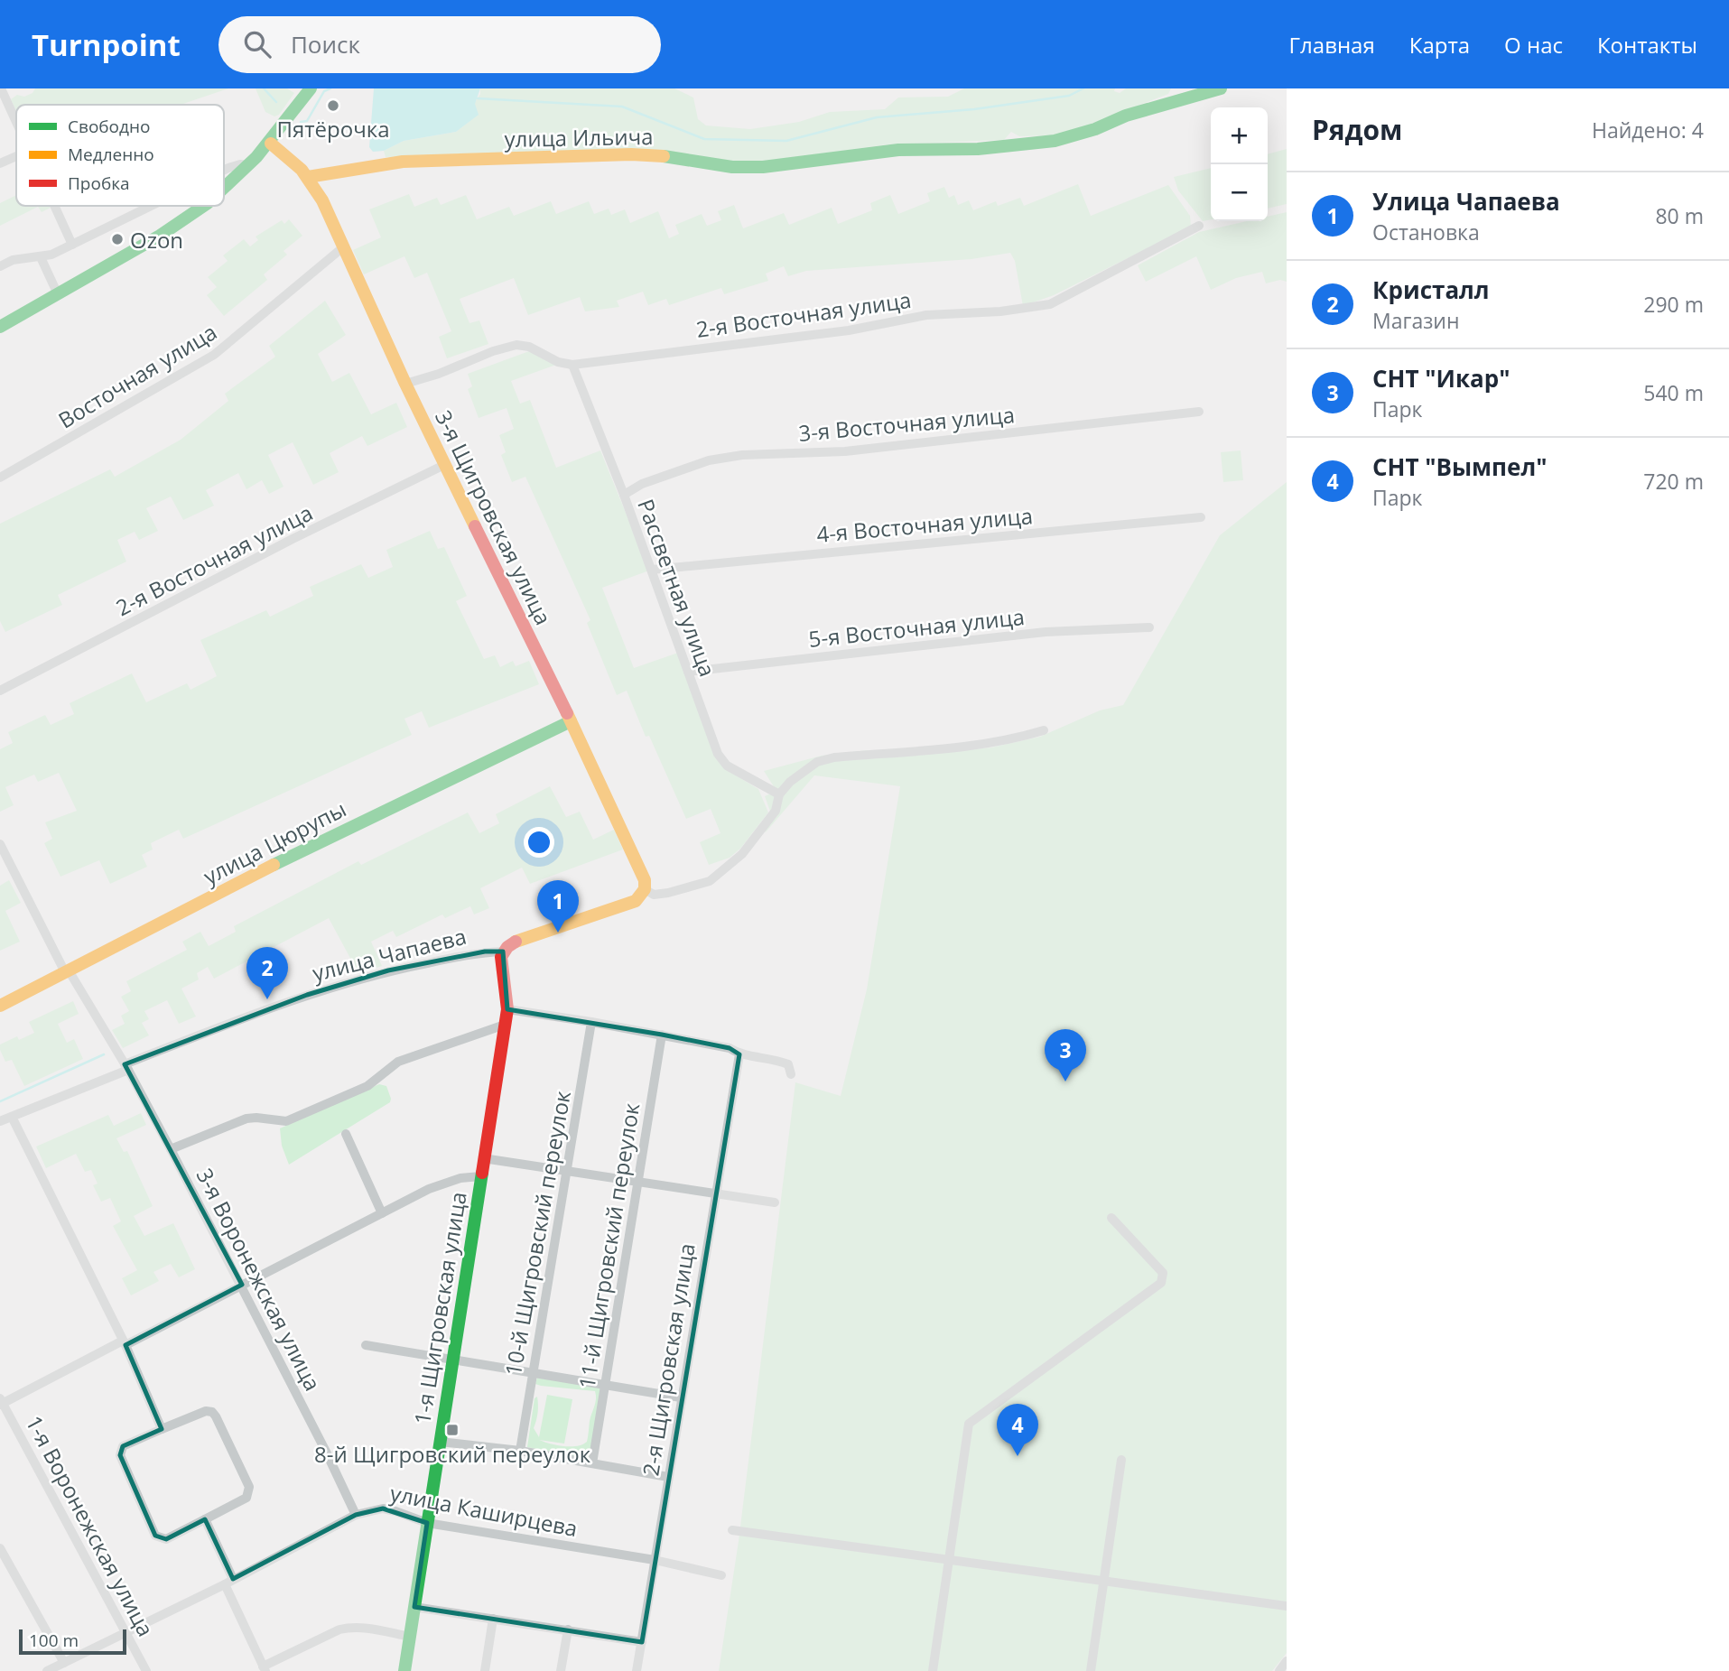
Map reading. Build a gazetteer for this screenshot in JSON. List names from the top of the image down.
{
  "streets": {
    "street": [
      "улица Ильича",
      "2-я Восточная улица",
      "Восточная улица",
      "3-я Восточная улица",
      "3-я Щигровская улица",
      "4-я Восточная улица",
      "Рассветная улица",
      "5-я Восточная улица",
      "улица Цюрупы",
      "улица Чапаева",
      "10-й Щигровский переулок",
      "11-й Щигровский переулок",
      "3-я Воронежская улица",
      "1-я Щигровская улица",
      "2-я Щигровская улица",
      "улица Каширцева",
      "1-я Воронежская улица"
    ]
  },
  "crossings": [
    ["улица Ильича", "3-я Щигровская улица"],
    ["2-я Восточная улица", "3-я Щигровская улица"],
    ["2-я Восточная улица", "Рассветная улица"],
    ["Восточная улица", "3-я Щигровская улица"],
    ["3-я Восточная улица", "Рассветная улица"],
    ["3-я Щигровская улица", "улица Цюрупы"],
    ["3-я Щигровская улица", "улица Чапаева"],
    ["4-я Восточная улица", "Рассветная улица"],
    ["Рассветная улица", "5-я Восточная улица"],
    ["улица Цюрупы", "3-я Воронежская улица"],
    ["улица Чапаева", "3-я Воронежская улица"],
    ["улица Чапаева", "1-я Щигровская улица"],
    ["3-я Воронежская улица", "улица Каширцева"],
    ["1-я Щигровская улица", "улица Каширцева"],
    ["2-я Щигровская улица", "улица Каширцева"],
    ["улица Каширцева", "1-я Воронежская улица"]
  ],
  "places": {
    "other": ["Пятёрочка", "Ozon"],
    "transit": ["8-й Щигровский переулок"]
  },
  "legend": ["Свободно", "Медленно", "Пробка"],
  "scale_bar": "100 m",
  "page": {
    "header": "Turnpoint",
    "search": "Поиск",
    "nav": [
      "Главная",
      "Карта",
      "О нас",
      "Контакты"
    ],
    "heading": ["Рядом", "Найдено: 4"],
    "map_buttons": ["+", "−"],
    "list": [
      {
        "mark": "1",
        "name": "Улица Чапаева",
        "note": "Остановка",
        "value": "80 m"
      },
      {
        "mark": "2",
        "name": "Кристалл",
        "note": "Магазин",
        "value": "290 m"
      },
      {
        "mark": "3",
        "name": "СНТ \"Икар\"",
        "note": "Парк",
        "value": "540 m"
      },
      {
        "mark": "4",
        "name": "СНТ \"Вымпел\"",
        "note": "Парк",
        "value": "720 m"
      }
    ],
    "pins": [
      "1",
      "2",
      "3",
      "4"
    ],
    "scale": "100 m"
  }
}
